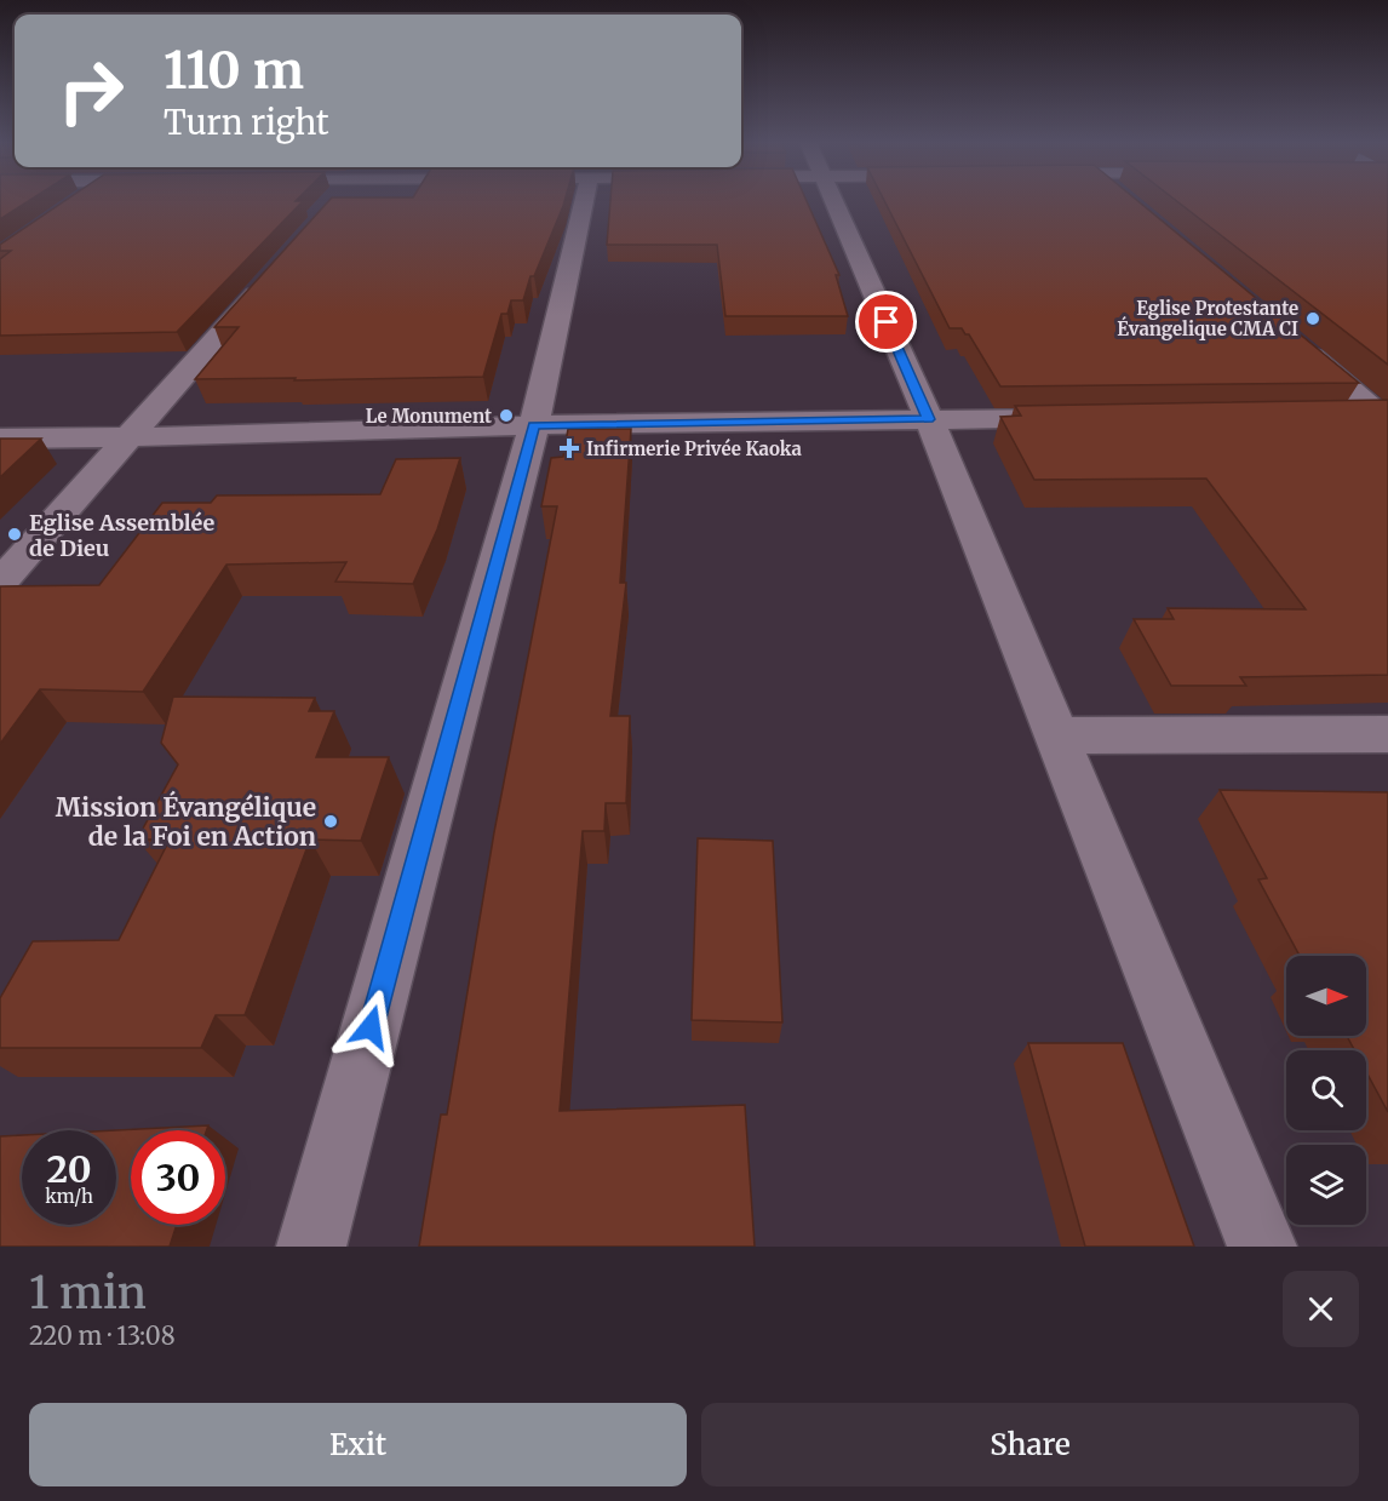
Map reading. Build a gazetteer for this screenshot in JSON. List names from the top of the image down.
{
  "places": {
    "other": [
      "Eglise Protestante Évangelique CMA CI",
      "Le Monument",
      "Eglise Assemblée de Dieu",
      "Mission Évangélique de la Foi en Action"
    ],
    "health": ["Infirmerie Privée Kaoka"]
  },
  "north": "right",
  "page": {
    "turn": ["110 m", "Turn right"],
    "speed": "20 km/h",
    "limit": "30",
    "heading": ["1 min", "220 m · 13:08"],
    "buttons": ["Exit", "Share"]
  }
}
